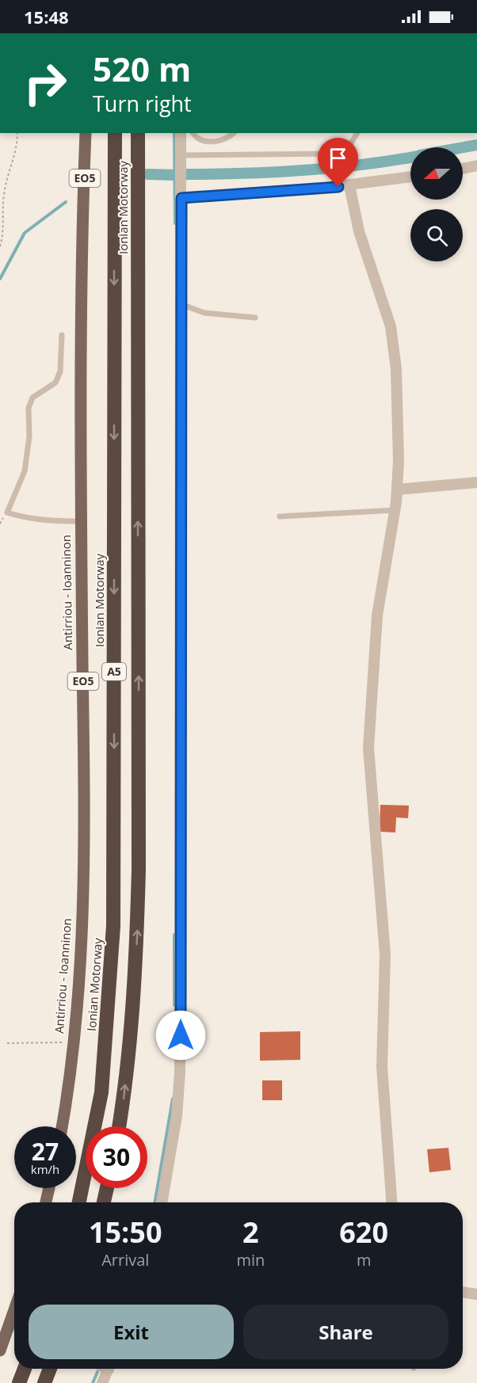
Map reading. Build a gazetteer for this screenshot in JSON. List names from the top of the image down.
{
  "streets": {
    "highway": ["Ionian Motorway", "Α5"],
    "main road": ["ΕΟ5", "Antirriou - Ioanninon"]
  },
  "north": "left",
  "page": {
    "status": "15:48",
    "turn": ["520 m", "Turn right"],
    "speed": "27 km/h",
    "limit": "30",
    "eta": [
      "15:50",
      "Arrival",
      "2",
      "min",
      "620",
      "m"
    ],
    "buttons": ["Exit", "Share"]
  }
}
